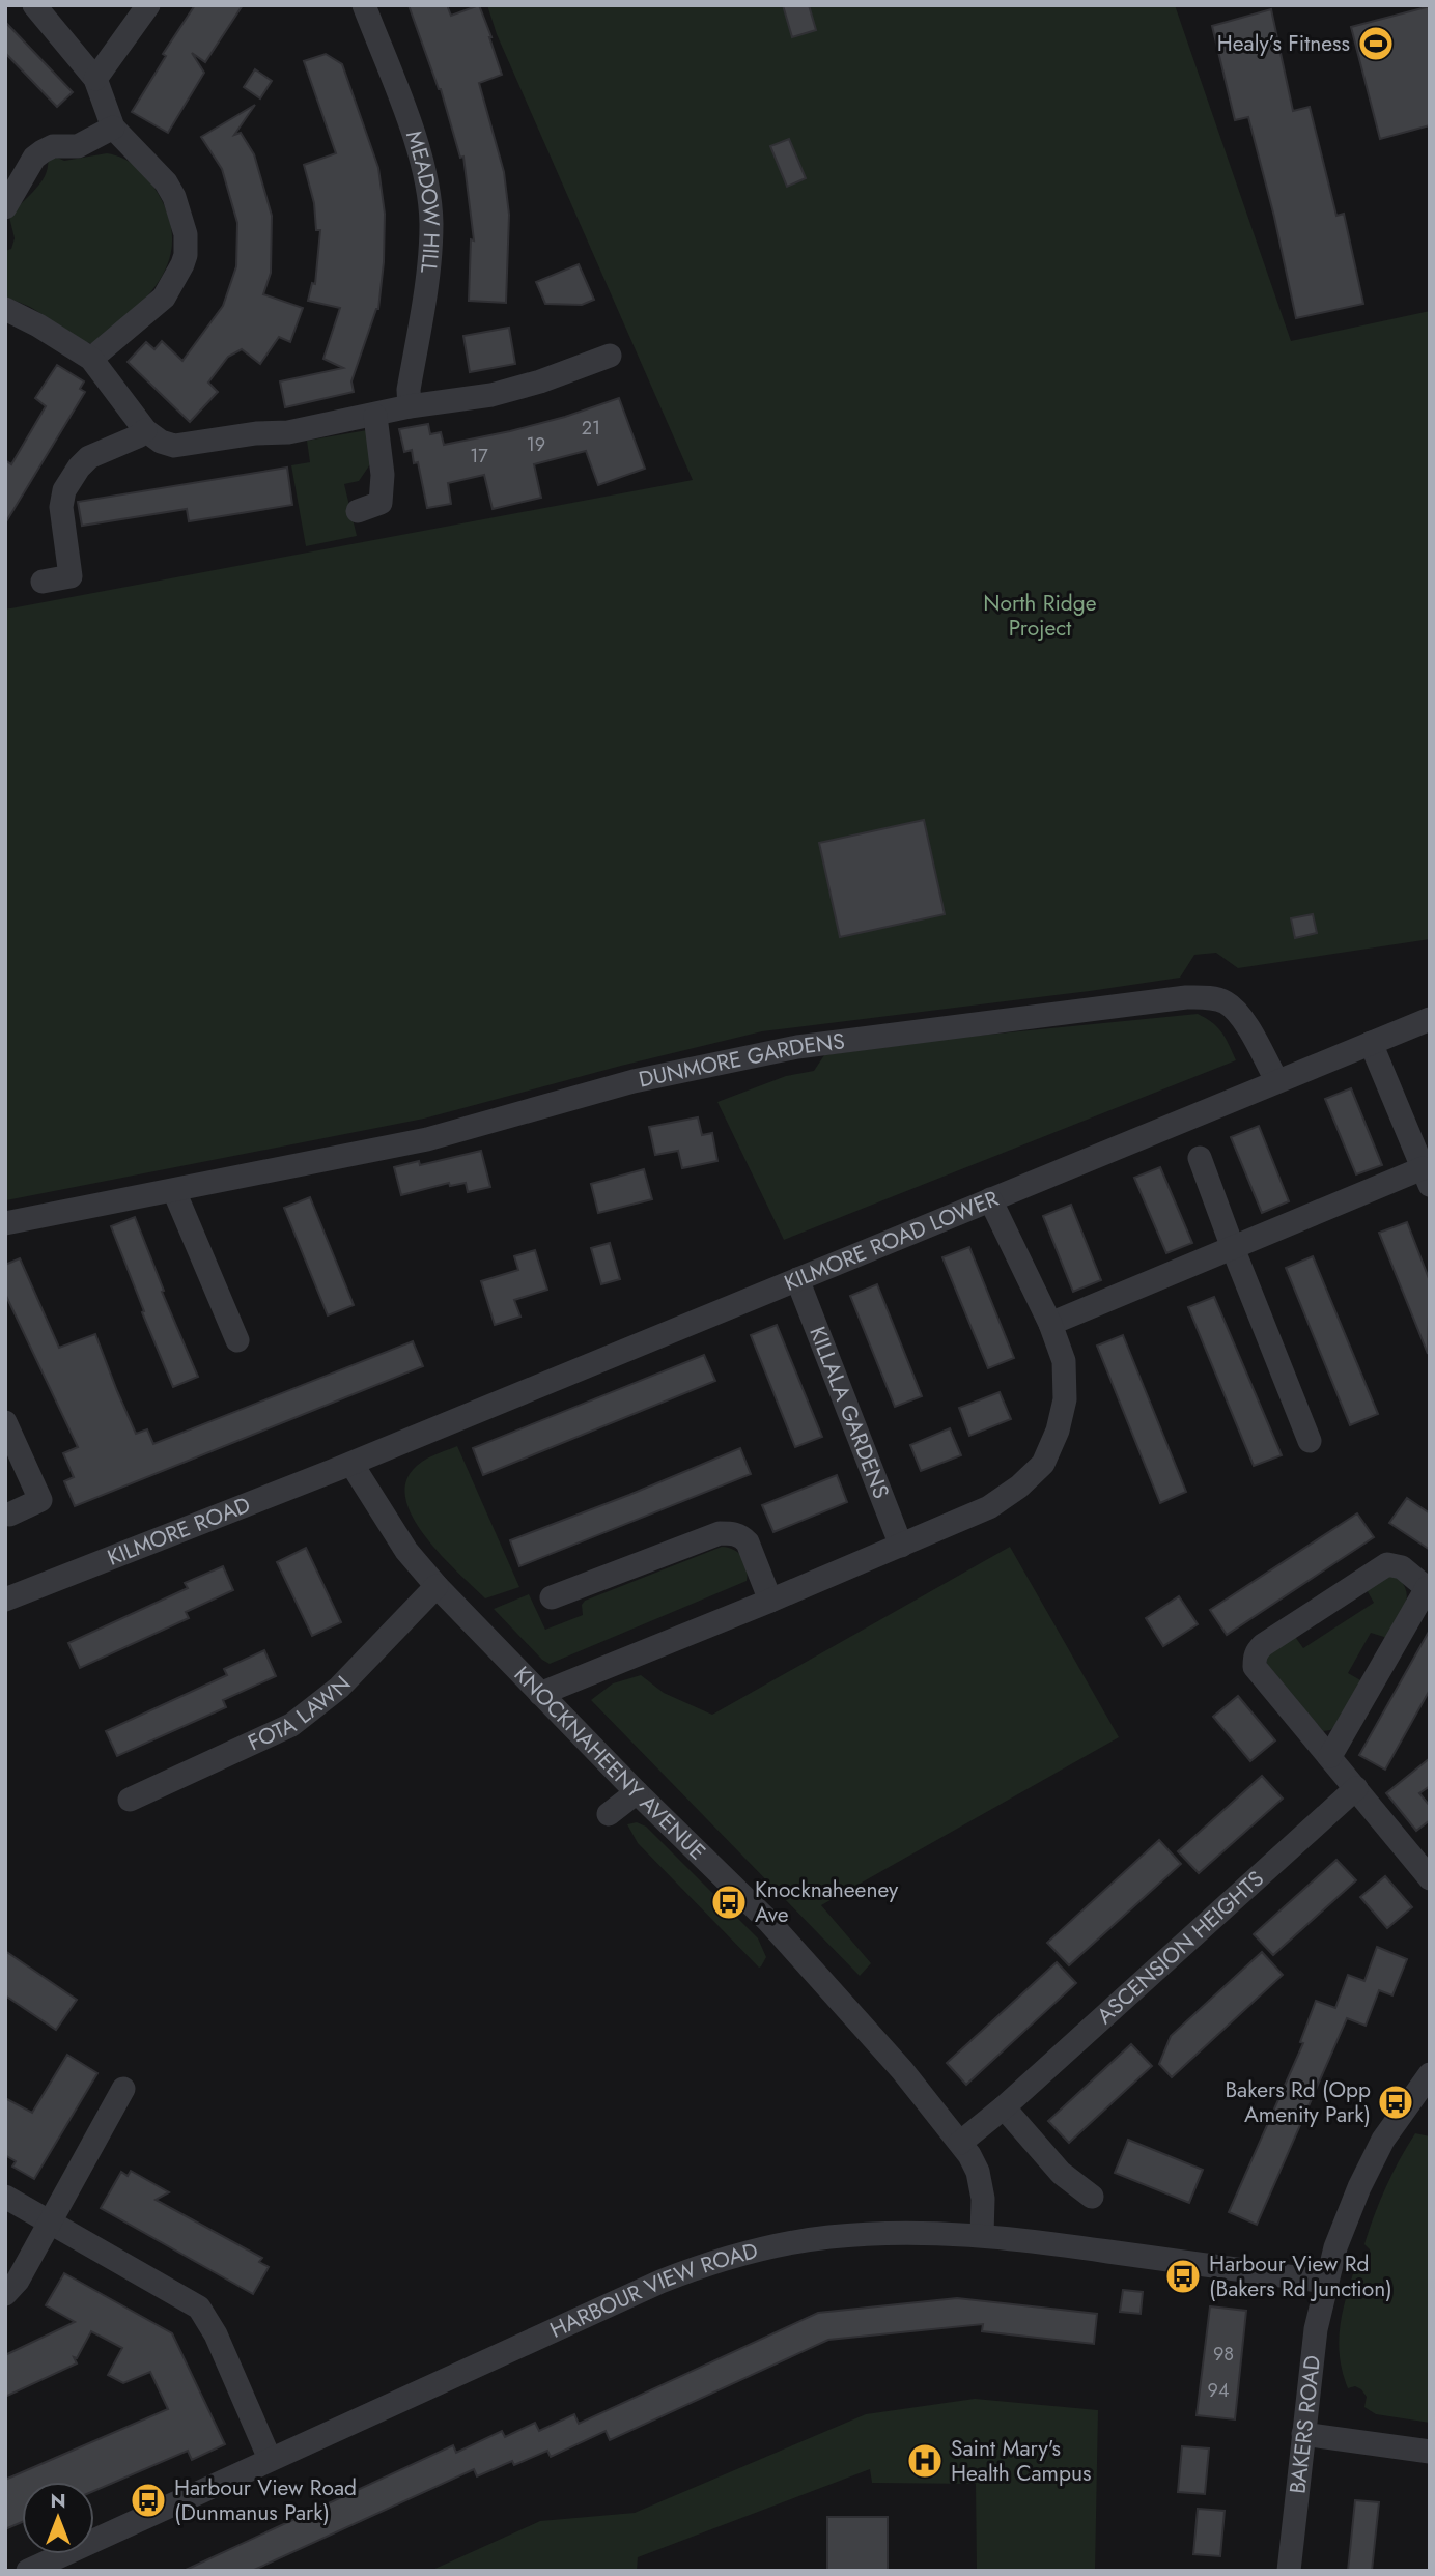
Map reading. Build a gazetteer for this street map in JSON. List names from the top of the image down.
{
  "streets": {
    "street": [
      "MEADOW HILL",
      "DUNMORE GARDENS",
      "KILMORE ROAD LOWER",
      "KILLALA GARDENS",
      "KILMORE ROAD",
      "FOTA LAWN",
      "KNOCKNAHEENY AVENUE",
      "ASCENSION HEIGHTS",
      "HARBOUR VIEW ROAD",
      "BAKERS ROAD"
    ]
  },
  "crossings": [
    ["DUNMORE GARDENS", "KILMORE ROAD LOWER"],
    ["KILMORE ROAD LOWER", "KILLALA GARDENS"],
    ["KILMORE ROAD LOWER", "KILMORE ROAD"],
    ["KILMORE ROAD LOWER", "KNOCKNAHEENY AVENUE"],
    ["KILMORE ROAD", "KNOCKNAHEENY AVENUE"],
    ["FOTA LAWN", "KNOCKNAHEENY AVENUE"],
    ["KNOCKNAHEENY AVENUE", "ASCENSION HEIGHTS"],
    ["KNOCKNAHEENY AVENUE", "HARBOUR VIEW ROAD"],
    ["HARBOUR VIEW ROAD", "BAKERS ROAD"]
  ],
  "parks": ["North Ridge Project"],
  "places": {
    "sports": ["Healy’s Fitness"],
    "bus stop": [
      "Knocknaheeney Ave",
      "Bakers Rd (Opp Amenity Park)",
      "Harbour View Rd (Bakers Rd Junction)",
      "Harbour View Road (Dunmanus Park)"
    ],
    "hospital": ["Saint Mary's Health Campus"]
  },
  "house_numbers": [
    "21",
    "19",
    "17",
    "98",
    "94"
  ],
  "north": "top"
}
